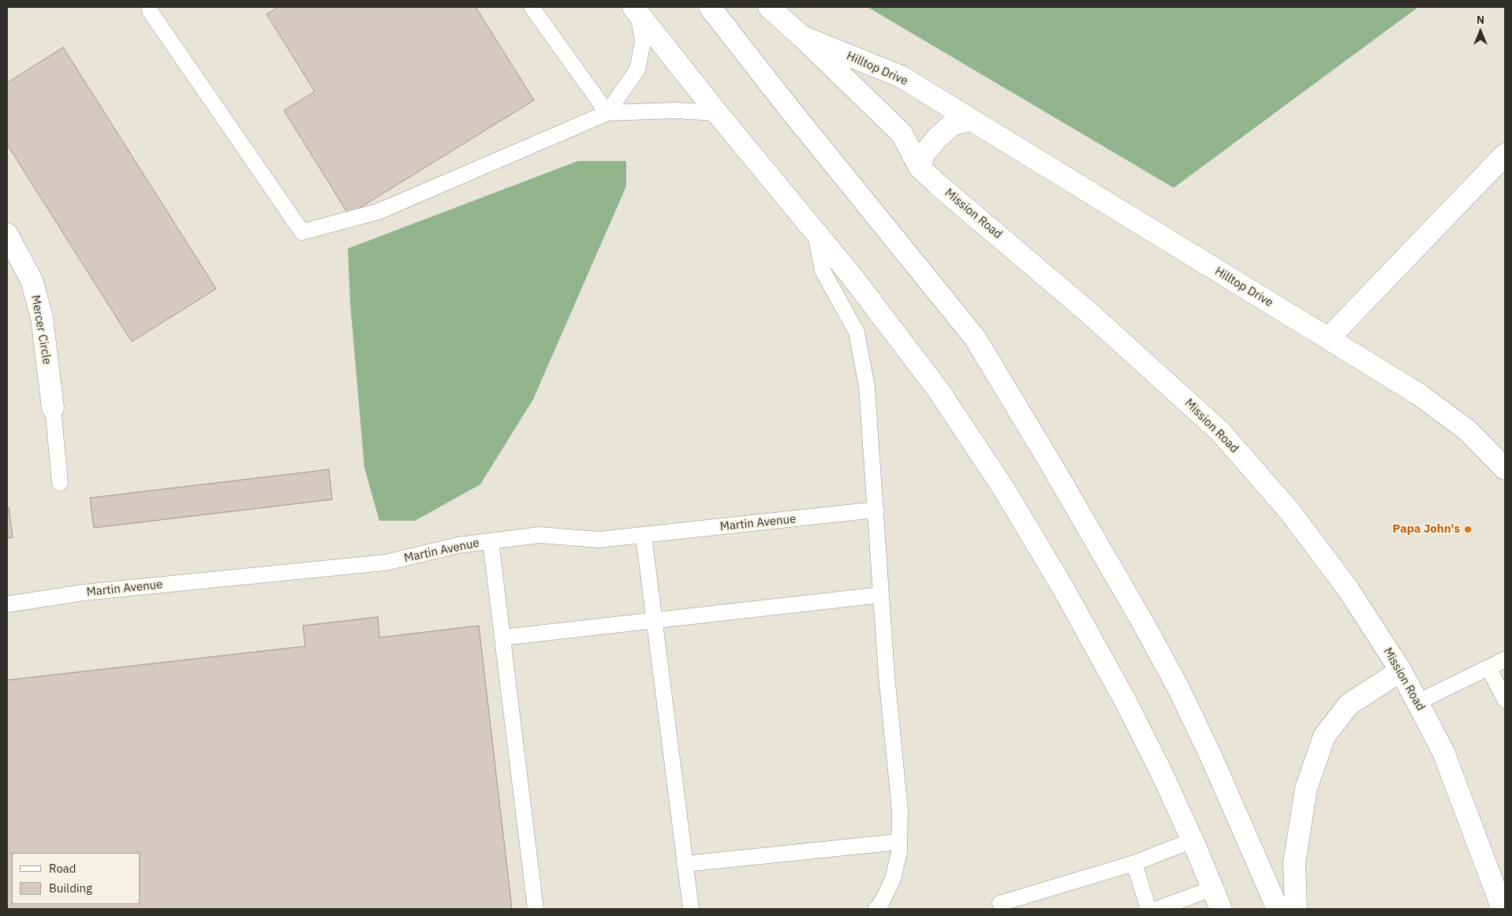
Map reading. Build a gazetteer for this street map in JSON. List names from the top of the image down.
{
  "streets": {
    "main road": ["Hilltop Drive", "Mission Road", "Mercer Circle"],
    "lane": ["Martin Avenue"]
  },
  "crossings": [
    ["Hilltop Drive", "Mission Road"]
  ],
  "places": ["Papa John's"],
  "legend": ["Road", "Building"],
  "north": "top"
}
